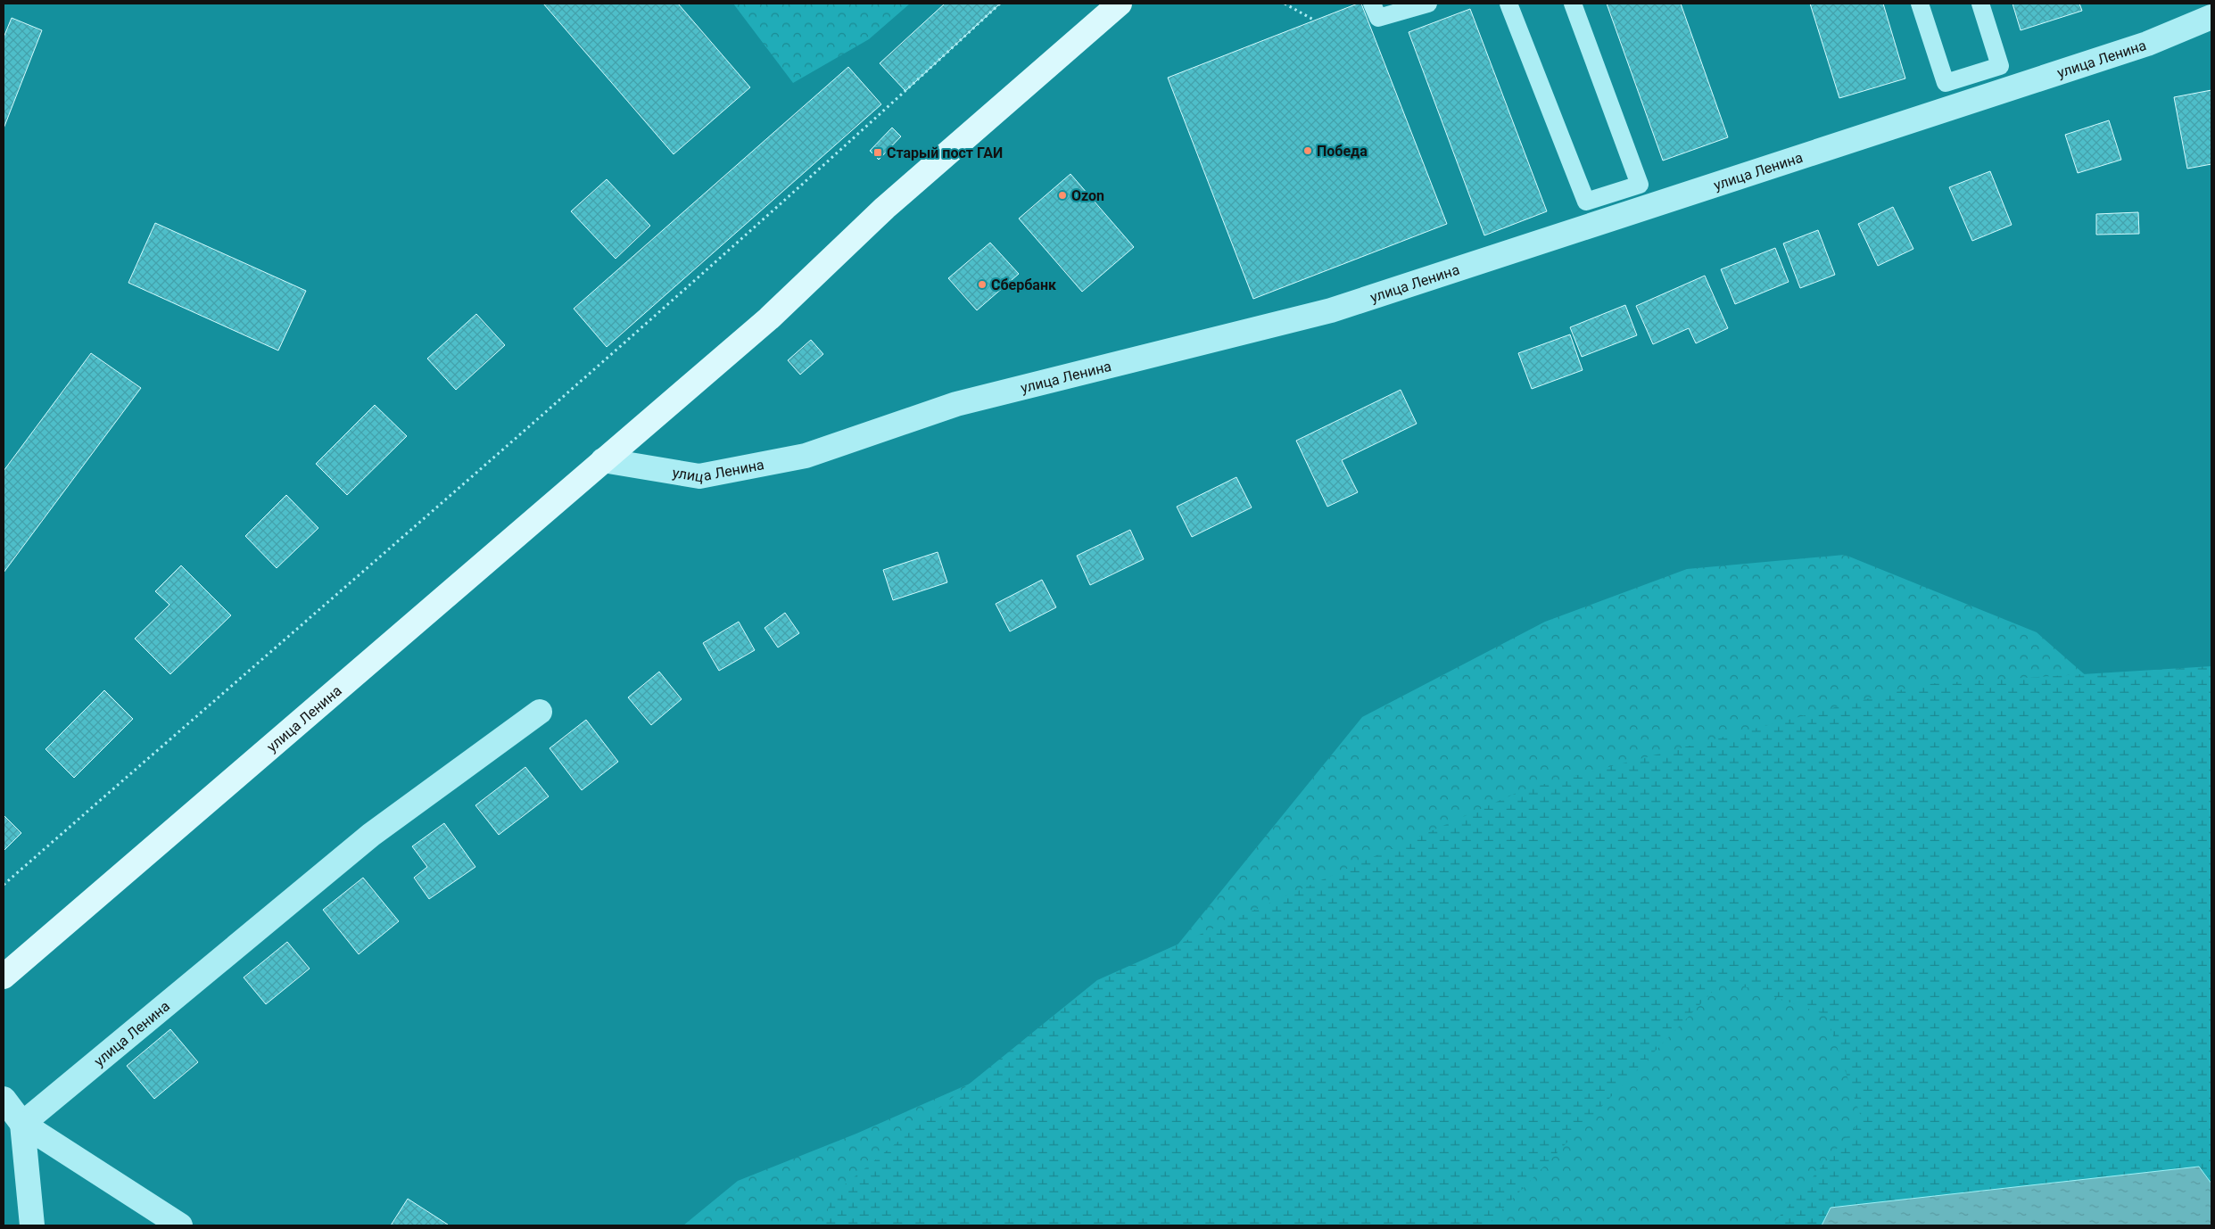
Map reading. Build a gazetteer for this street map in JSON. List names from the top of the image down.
{
  "streets": {
    "main road": ["улица Ленина"]
  },
  "places": {
    "other": ["Победа", "Ozon", "Сбербанк"],
    "transit": ["Старый пост ГАИ"]
  }
}
